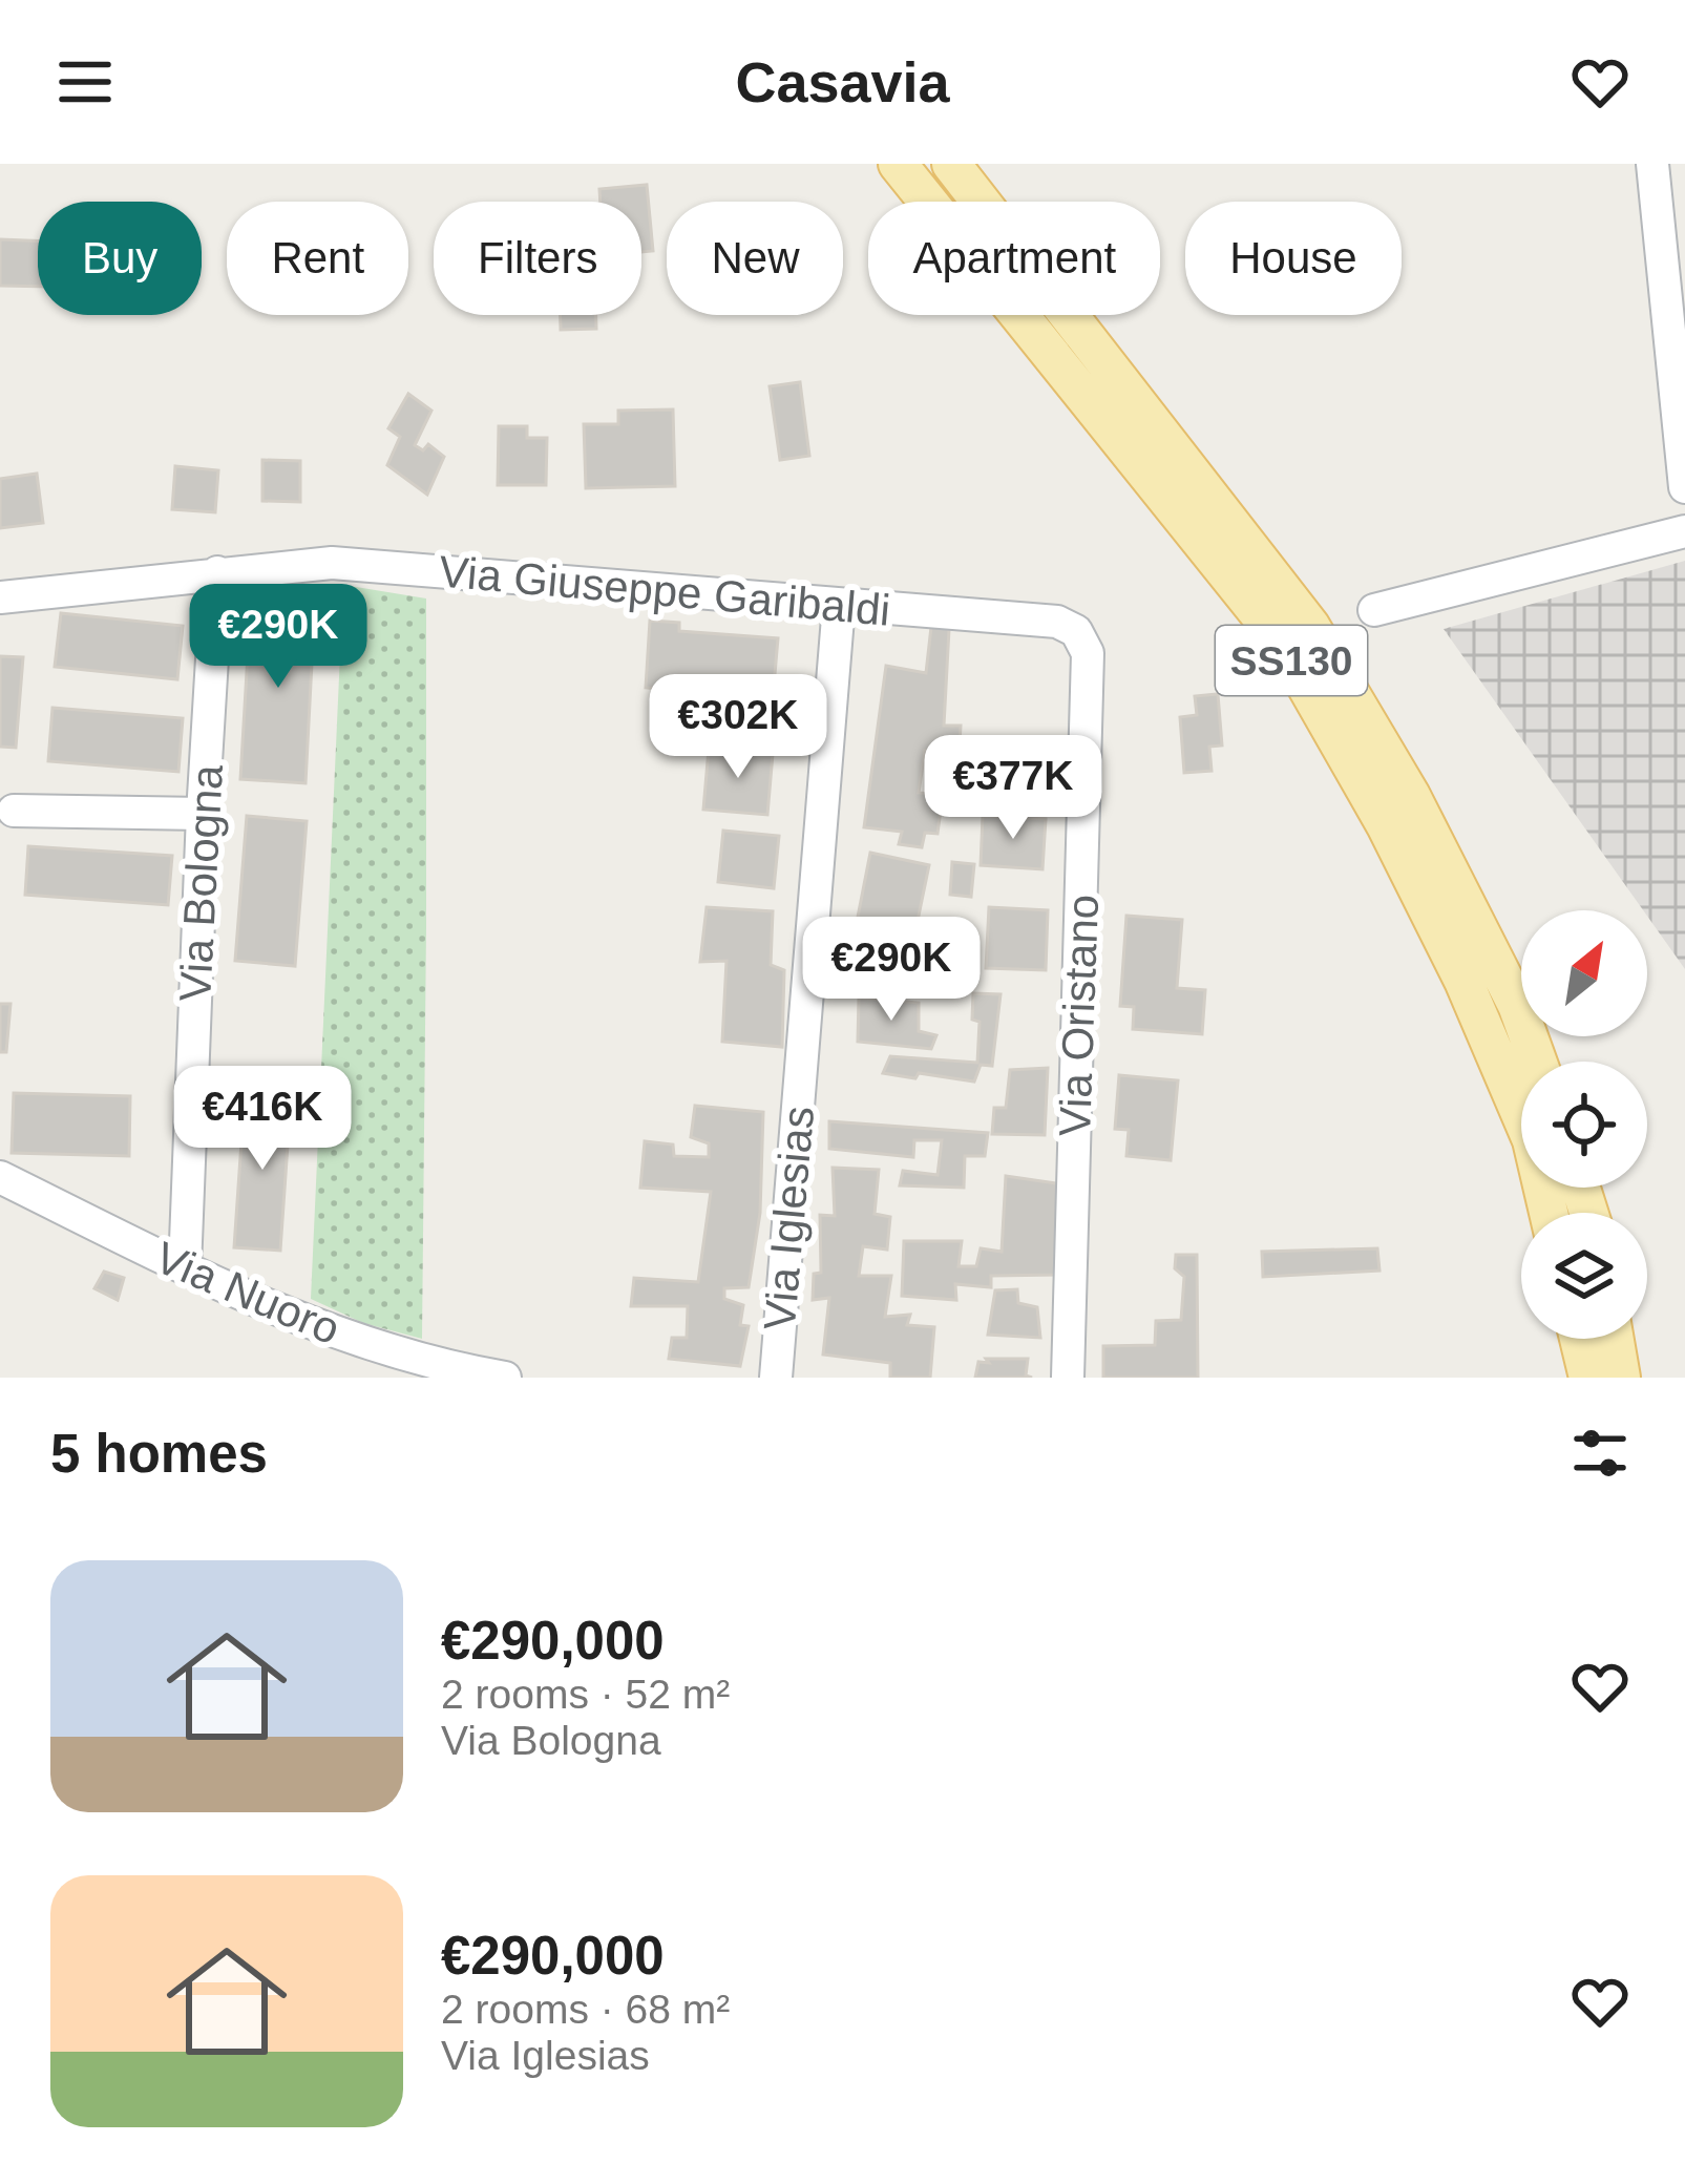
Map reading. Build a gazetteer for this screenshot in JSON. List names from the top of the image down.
{
  "streets": {
    "main road": ["SS130"],
    "street": [
      "Via Giuseppe Garibaldi",
      "Via Bologna",
      "Via Oristano",
      "Via Iglesias",
      "Via Nuoro"
    ]
  },
  "crossings": [
    ["Via Giuseppe Garibaldi", "Via Bologna"],
    ["Via Giuseppe Garibaldi", "Via Oristano"],
    ["Via Giuseppe Garibaldi", "Via Iglesias"],
    ["Via Bologna", "Via Nuoro"]
  ],
  "north": "top right",
  "page": {
    "header": "Casavia",
    "chip": [
      "Buy",
      "Rent",
      "Filters",
      "New",
      "Apartment",
      "House"
    ],
    "price": [
      "€290K",
      "€302K",
      "€377K",
      "€290K",
      "€416K"
    ],
    "heading": "5 homes",
    "list": [
      {
        "name": "€290,000",
        "note": "2 rooms · 52 m² · Via Bologna"
      },
      {
        "name": "€290,000",
        "note": "2 rooms · 68 m² · Via Iglesias"
      }
    ]
  }
}
